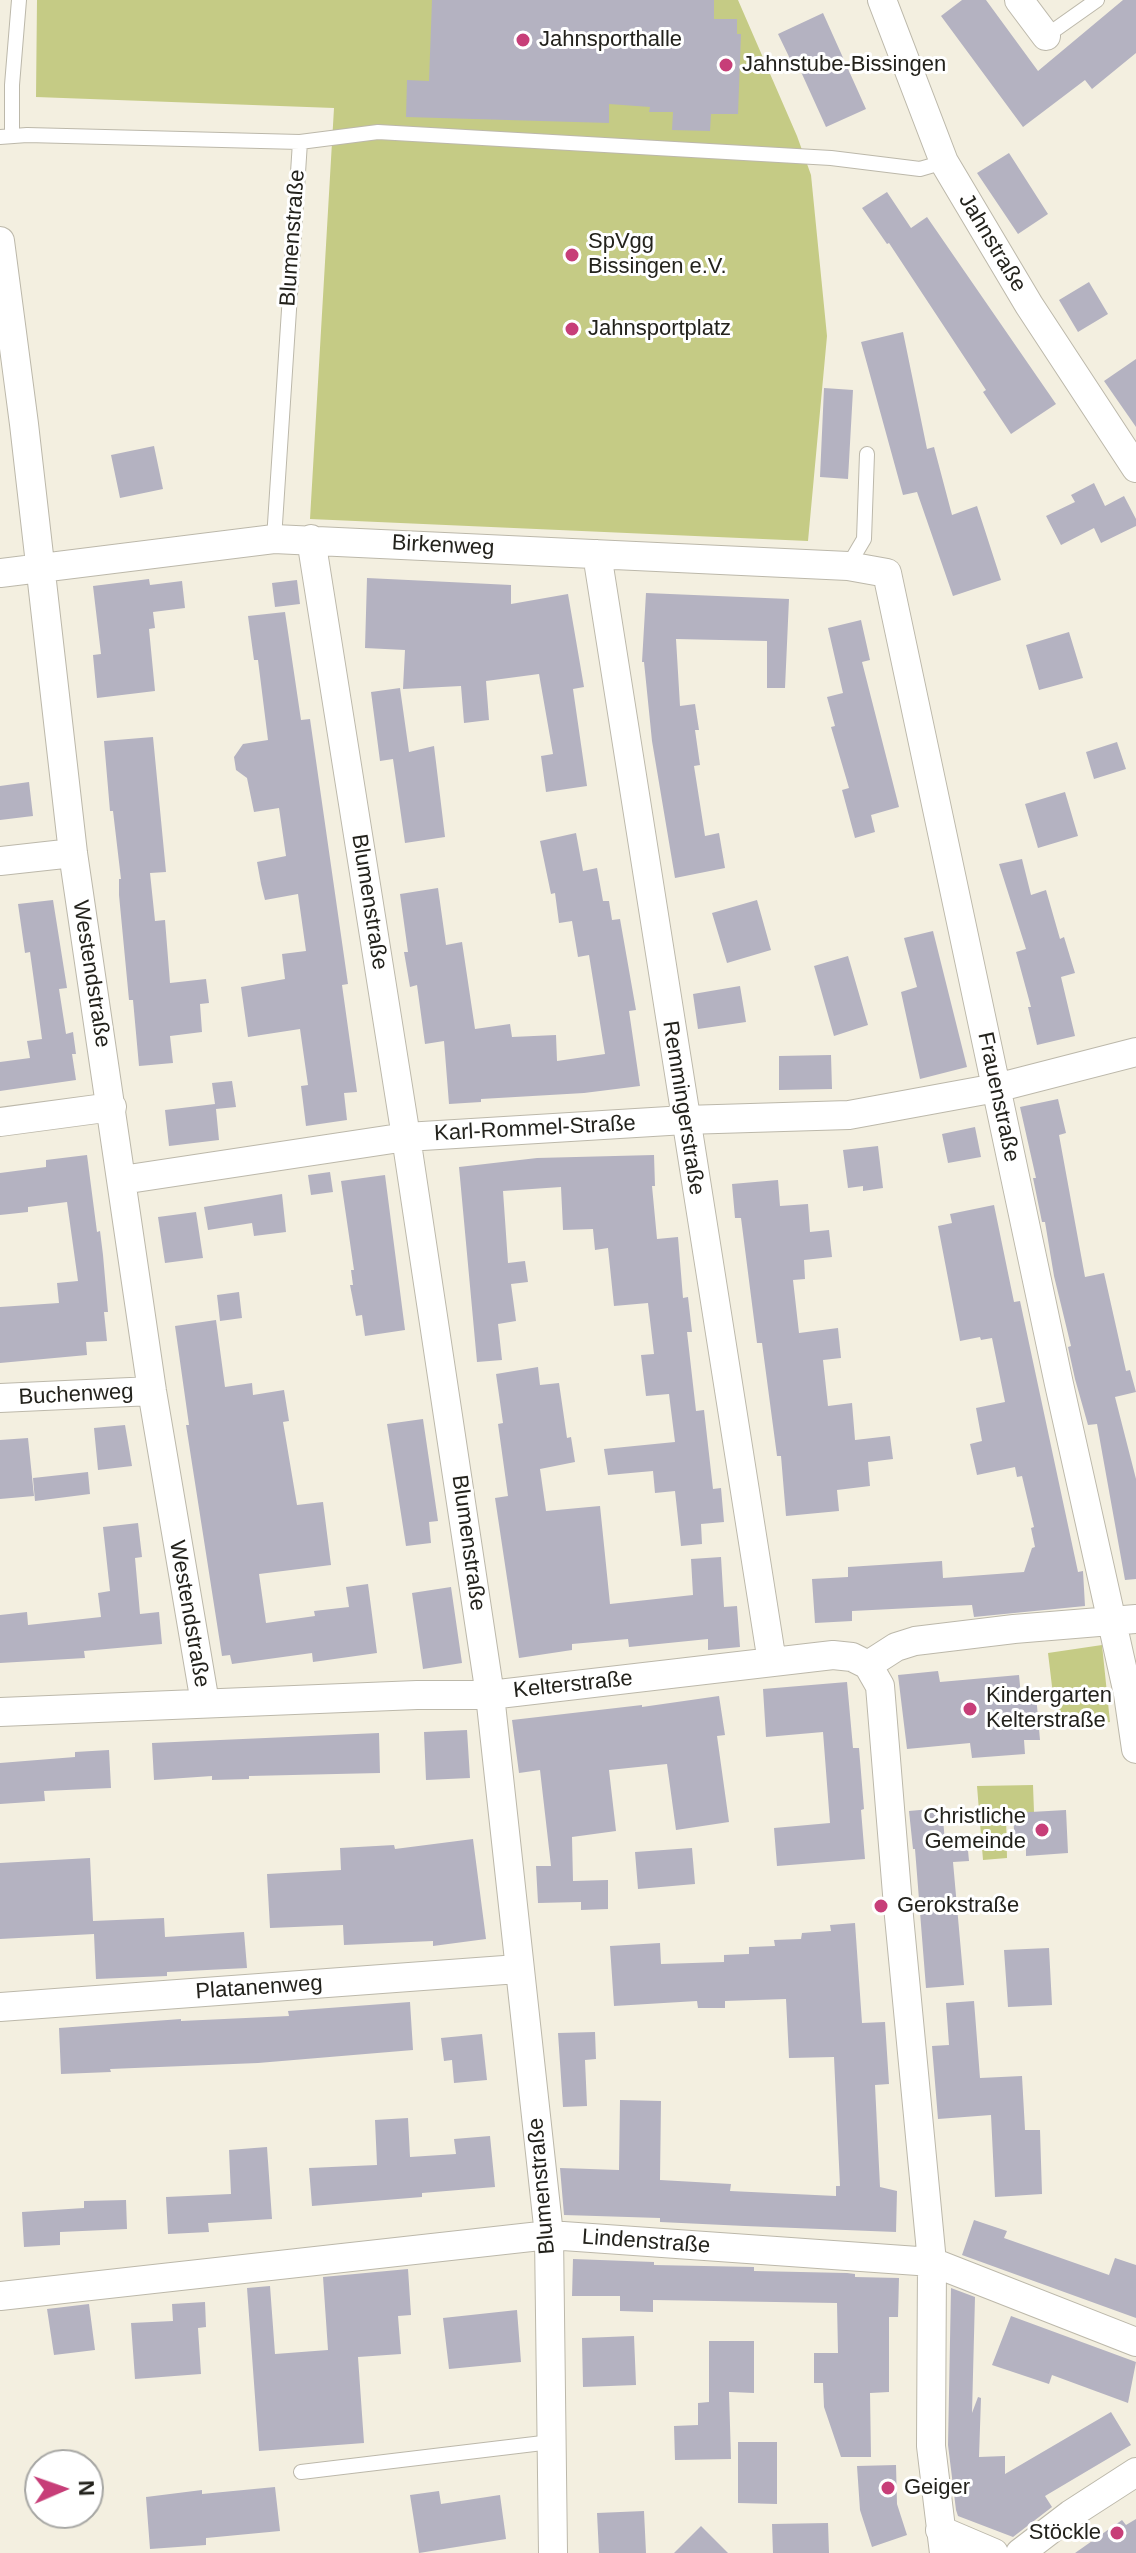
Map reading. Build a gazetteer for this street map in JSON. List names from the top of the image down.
{
  "streets": {
    "street": [
      "Blumenstraße",
      "Jahnstraße",
      "Birkenweg",
      "Westendstraße",
      "Frauenstraße",
      "Remmingerstraße",
      "Karl-Rommel-Straße",
      "Buchenweg",
      "Kelterstraße",
      "Platanenweg",
      "Lindenstraße"
    ]
  },
  "crossings": [
    ["Blumenstraße", "Birkenweg"],
    ["Blumenstraße", "Karl-Rommel-Straße"],
    ["Blumenstraße", "Kelterstraße"],
    ["Blumenstraße", "Platanenweg"],
    ["Blumenstraße", "Lindenstraße"],
    ["Birkenweg", "Westendstraße"],
    ["Birkenweg", "Frauenstraße"],
    ["Birkenweg", "Remmingerstraße"],
    ["Westendstraße", "Karl-Rommel-Straße"],
    ["Westendstraße", "Buchenweg"],
    ["Westendstraße", "Kelterstraße"],
    ["Frauenstraße", "Karl-Rommel-Straße"],
    ["Remmingerstraße", "Karl-Rommel-Straße"],
    ["Remmingerstraße", "Kelterstraße"]
  ],
  "places": [
    "Jahnsporthalle",
    "Jahnstube-Bissingen",
    "SpVgg Bissingen e.V.",
    "Jahnsportplatz",
    "Kindergarten Kelterstraße",
    "Christliche Gemeinde",
    "Gerokstraße",
    "Geiger",
    "Stöckle"
  ],
  "north": "right"
}
